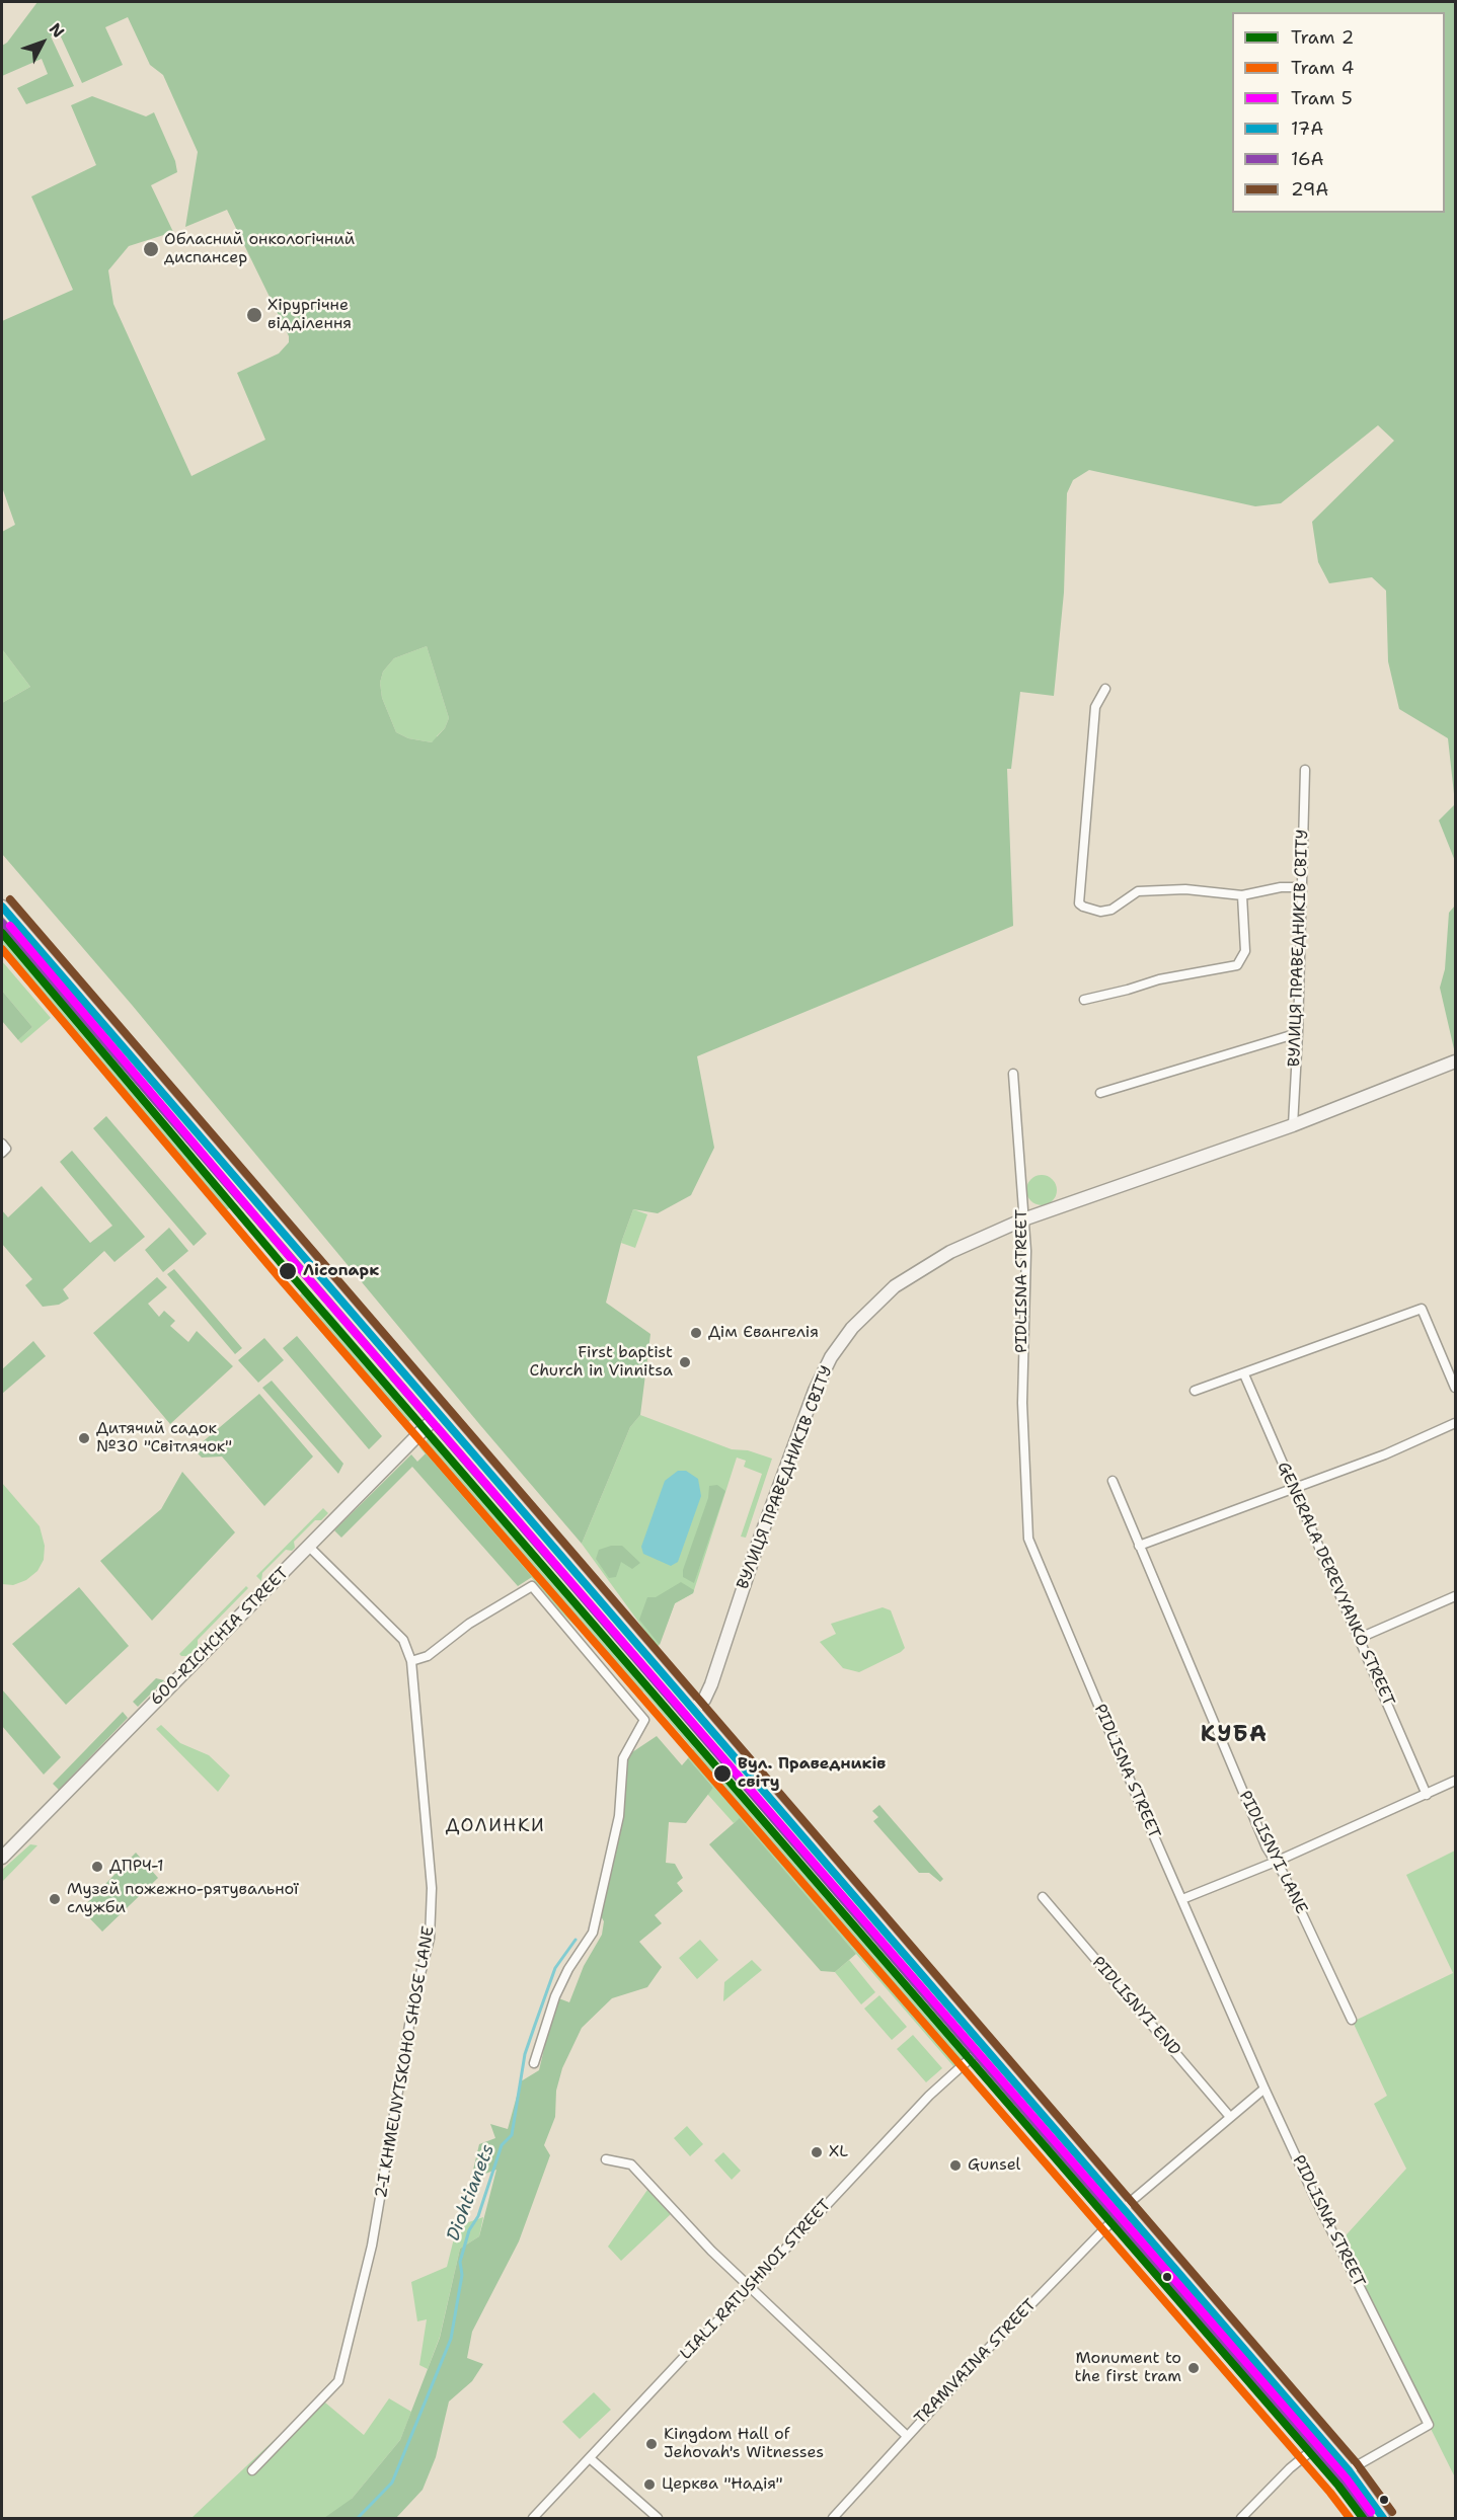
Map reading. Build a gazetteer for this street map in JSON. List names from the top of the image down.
{
  "streets": {
    "main road": ["ВУЛИЦЯ ПРАВЕДНИКІВ СВІТУ", "600-RICHCHIA STREET"],
    "street": [
      "PIDLISNA STREET",
      "GENERALA DEREVYANKO STREET",
      "PIDLISNYI LANE",
      "PIDLISNYI END",
      "2-I KHMELNYTSKOHO SHOSE LANE",
      "LIALI RATUSHNOI STREET",
      "TRAMVAINA STREET"
    ]
  },
  "crossings": [
    ["ВУЛИЦЯ ПРАВЕДНИКІВ СВІТУ", "PIDLISNA STREET"],
    ["PIDLISNA STREET", "TRAMVAINA STREET"],
    ["600-RICHCHIA STREET", "2-I KHMELNYTSKOHO SHOSE LANE"],
    ["PIDLISNYI END", "TRAMVAINA STREET"]
  ],
  "districts": ["КУБА", "ДОЛИНКИ"],
  "water": ["Diohtianets"],
  "places": [
    "Обласний онкологічний диспансер",
    "Хірургічне відділення",
    "Лісопарк",
    "Дім Євангелія",
    "First baptist Church in Vinnitsa",
    "Дитячий садок №30 \"Світлячок\"",
    "Вул. Праведників світу",
    "ДПРЧ-1",
    "Музей пожежно-рятувальної служби",
    "XL",
    "Gunsel",
    "Monument to the first tram",
    "Kingdom Hall of Jehovah's Witnesses",
    "Церква \"Надія\""
  ],
  "lines": [
    "transit line 29А",
    "transit line 17А",
    "transit line 16А",
    "tram line 5",
    "tram line 2",
    "tram line 4"
  ],
  "legend": [
    "Tram 2",
    "Tram 4",
    "Tram 5",
    "17А",
    "16А",
    "29А"
  ],
  "north": "top right"
}
